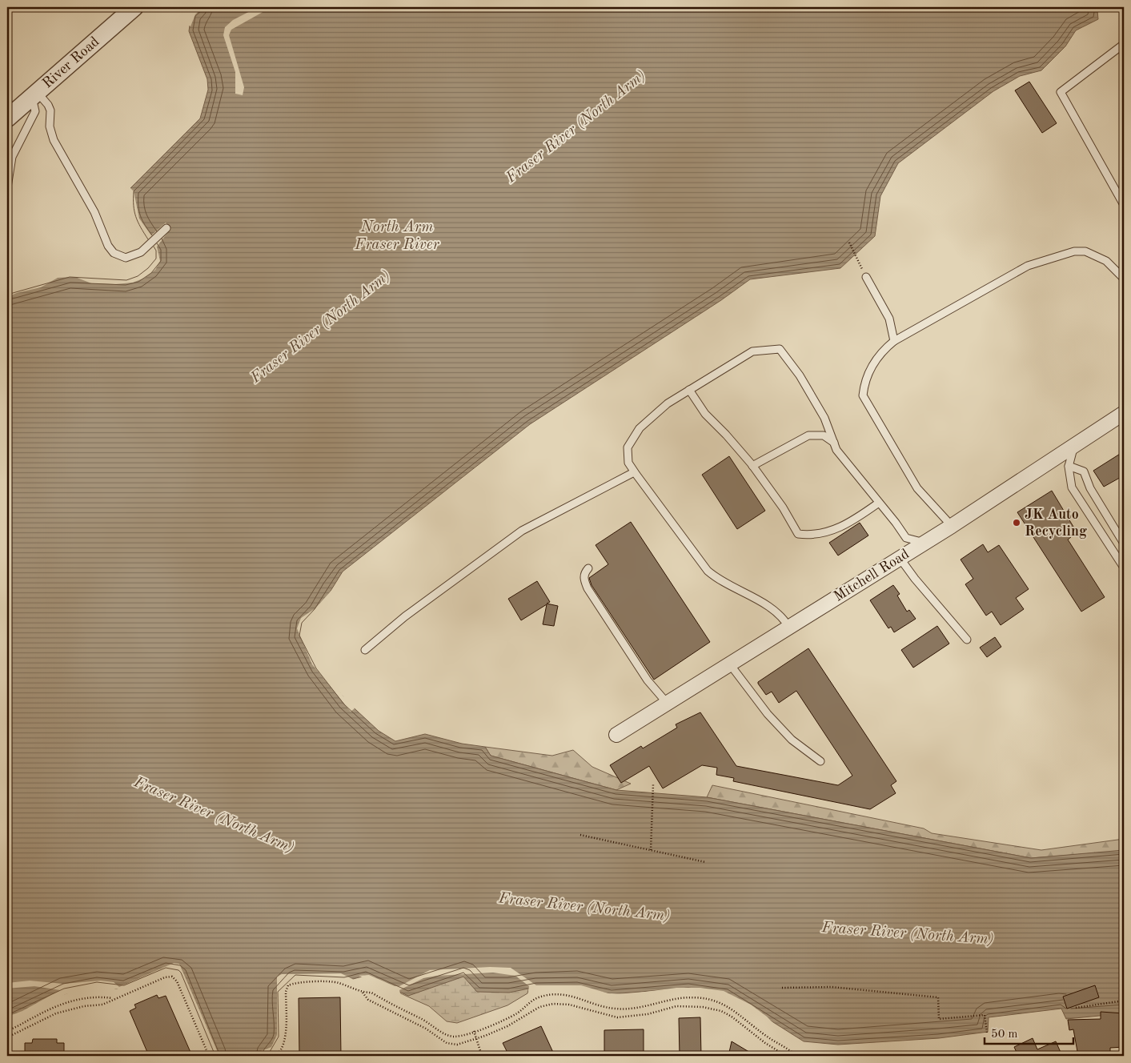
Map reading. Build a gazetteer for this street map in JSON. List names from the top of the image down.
{
  "streets": {
    "street": ["River Road", "Mitchell Road"]
  },
  "water": ["Fraser River (North Arm)", "North Arm Fraser River"],
  "places": ["JK Auto Recycling"],
  "scale_bar": "50 m"
}
